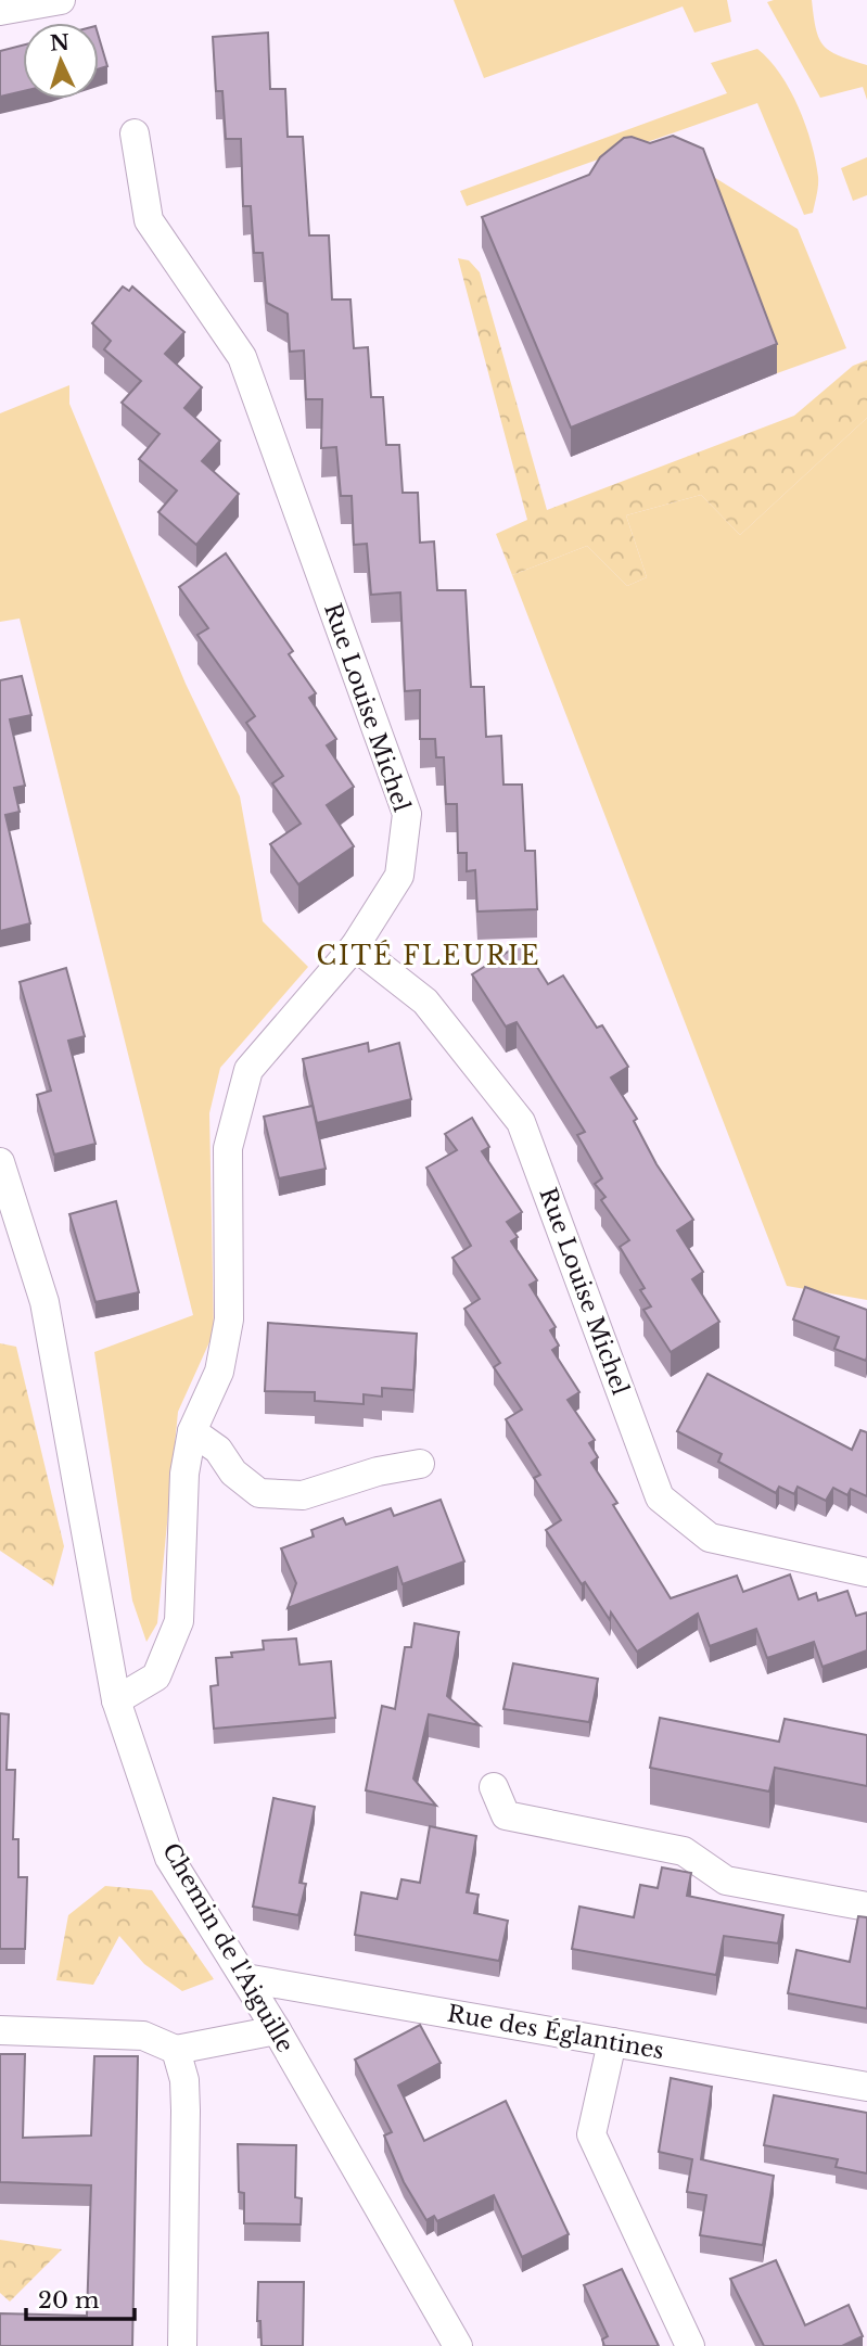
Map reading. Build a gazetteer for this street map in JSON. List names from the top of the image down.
{
  "streets": {
    "street": ["Rue Louise Michel", "Chemin de l'Aiguille", "Rue des Églantines"]
  },
  "crossings": [
    ["Chemin de l'Aiguille", "Rue des Églantines"]
  ],
  "districts": ["CITÉ FLEURIE"],
  "scale_bar": "20 m",
  "north": "top"
}
